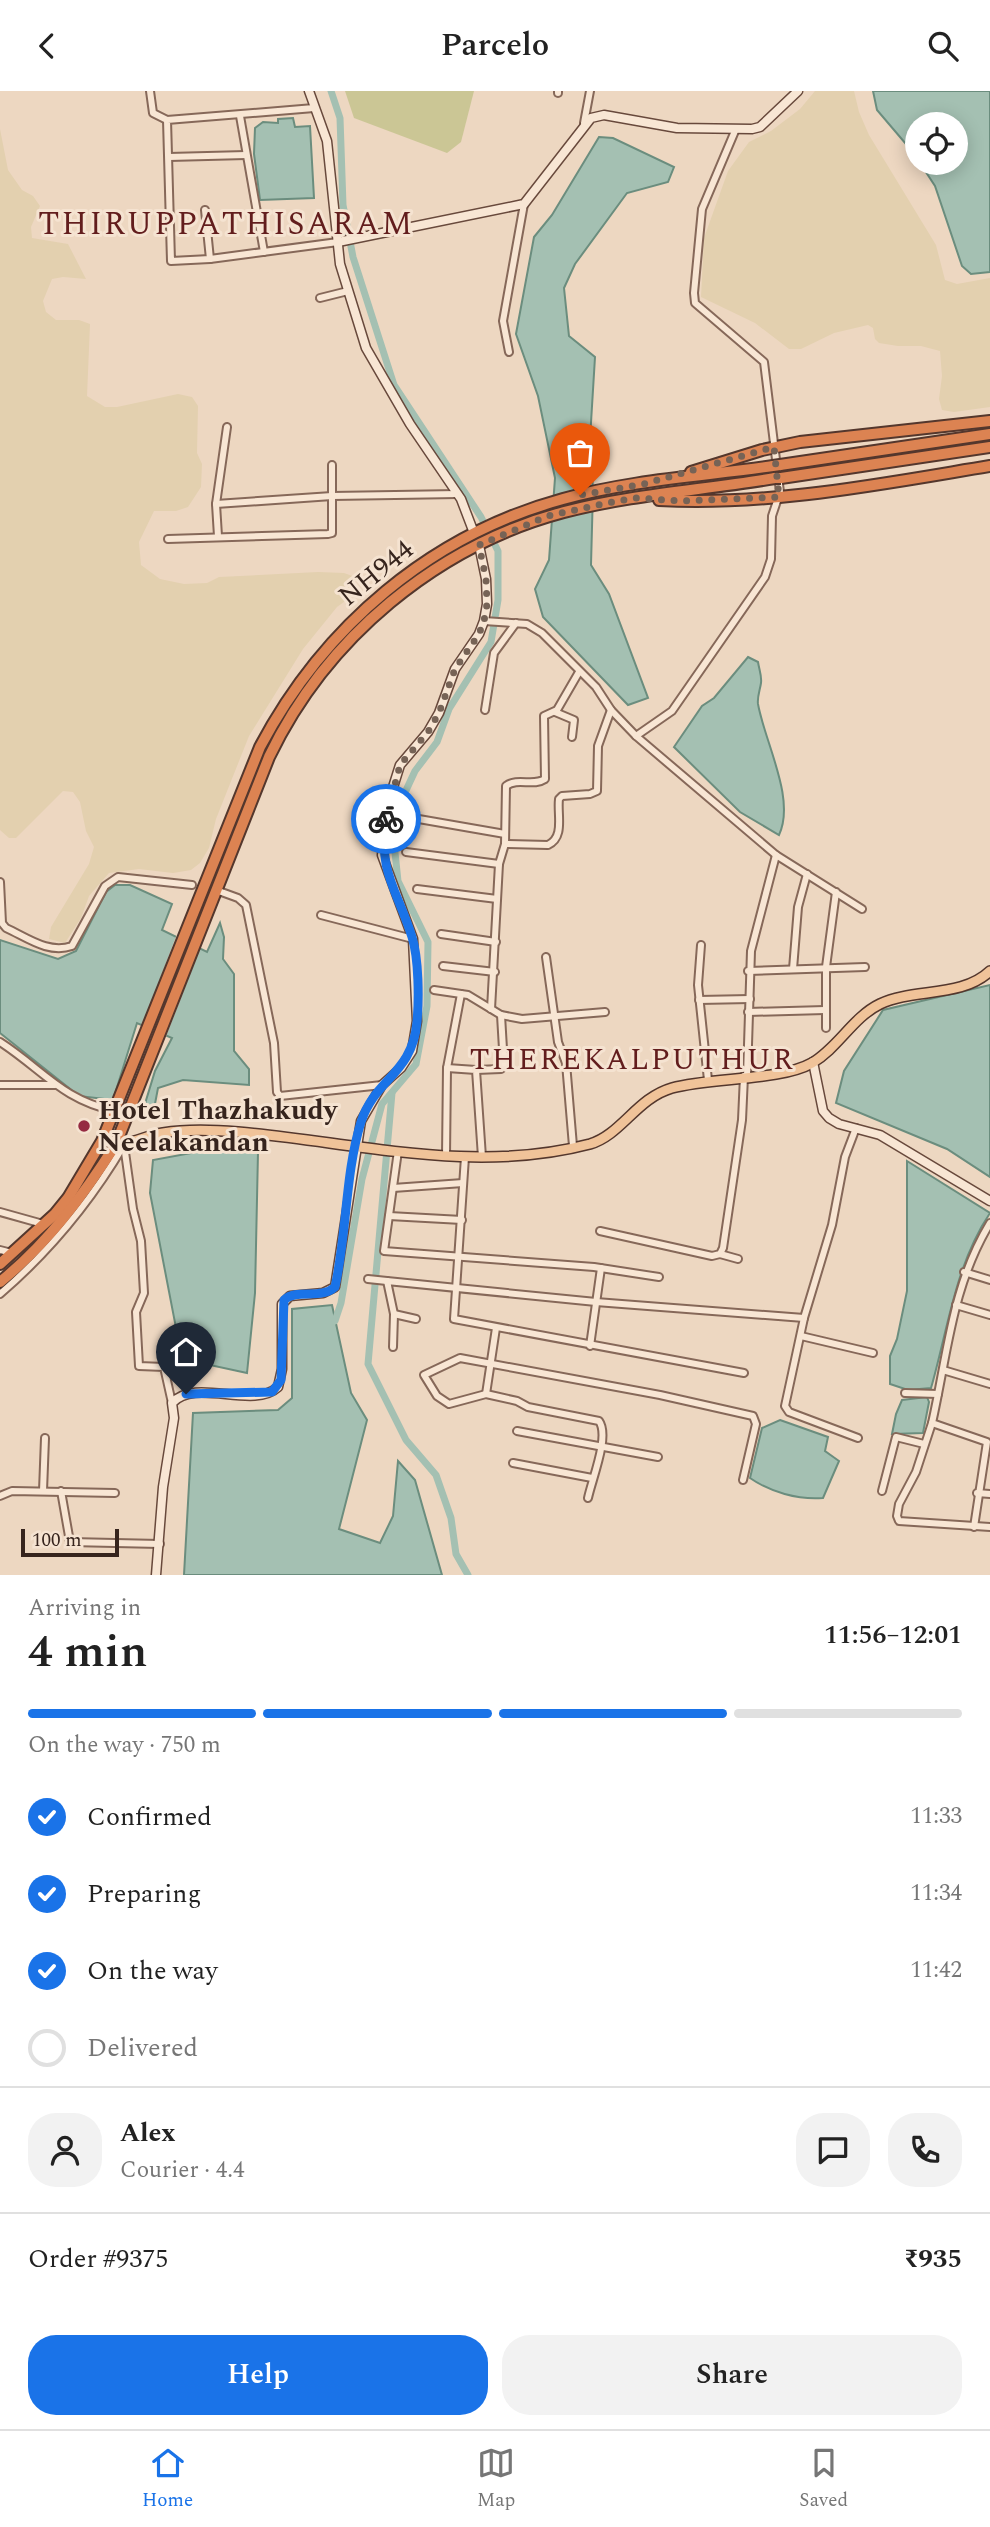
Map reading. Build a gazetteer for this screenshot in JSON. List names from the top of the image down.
{
  "streets": {
    "highway": ["NH944"]
  },
  "districts": ["THIRUPPATHISARAM", "THEREKALPUTHUR"],
  "places": ["Hotel Thazhakudy Neelakandan"],
  "scale_bar": "100 m",
  "page": {
    "header": "Parcelo",
    "scale": "100 m",
    "heading": ["4 min", "Arriving in", "11:56–12:01"],
    "panel": [
      "Alex",
      "Courier · 4.4",
      "Order #9375",
      "₹935"
    ],
    "bar": "On the way · 750 m",
    "list": [
      ["Confirmed", "11:33"],
      ["Preparing", "11:34"],
      ["On the way", "11:42"],
      "Delivered"
    ],
    "buttons": ["Help", "Share"],
    "tabs": ["Home", "Map", "Saved"]
  }
}
